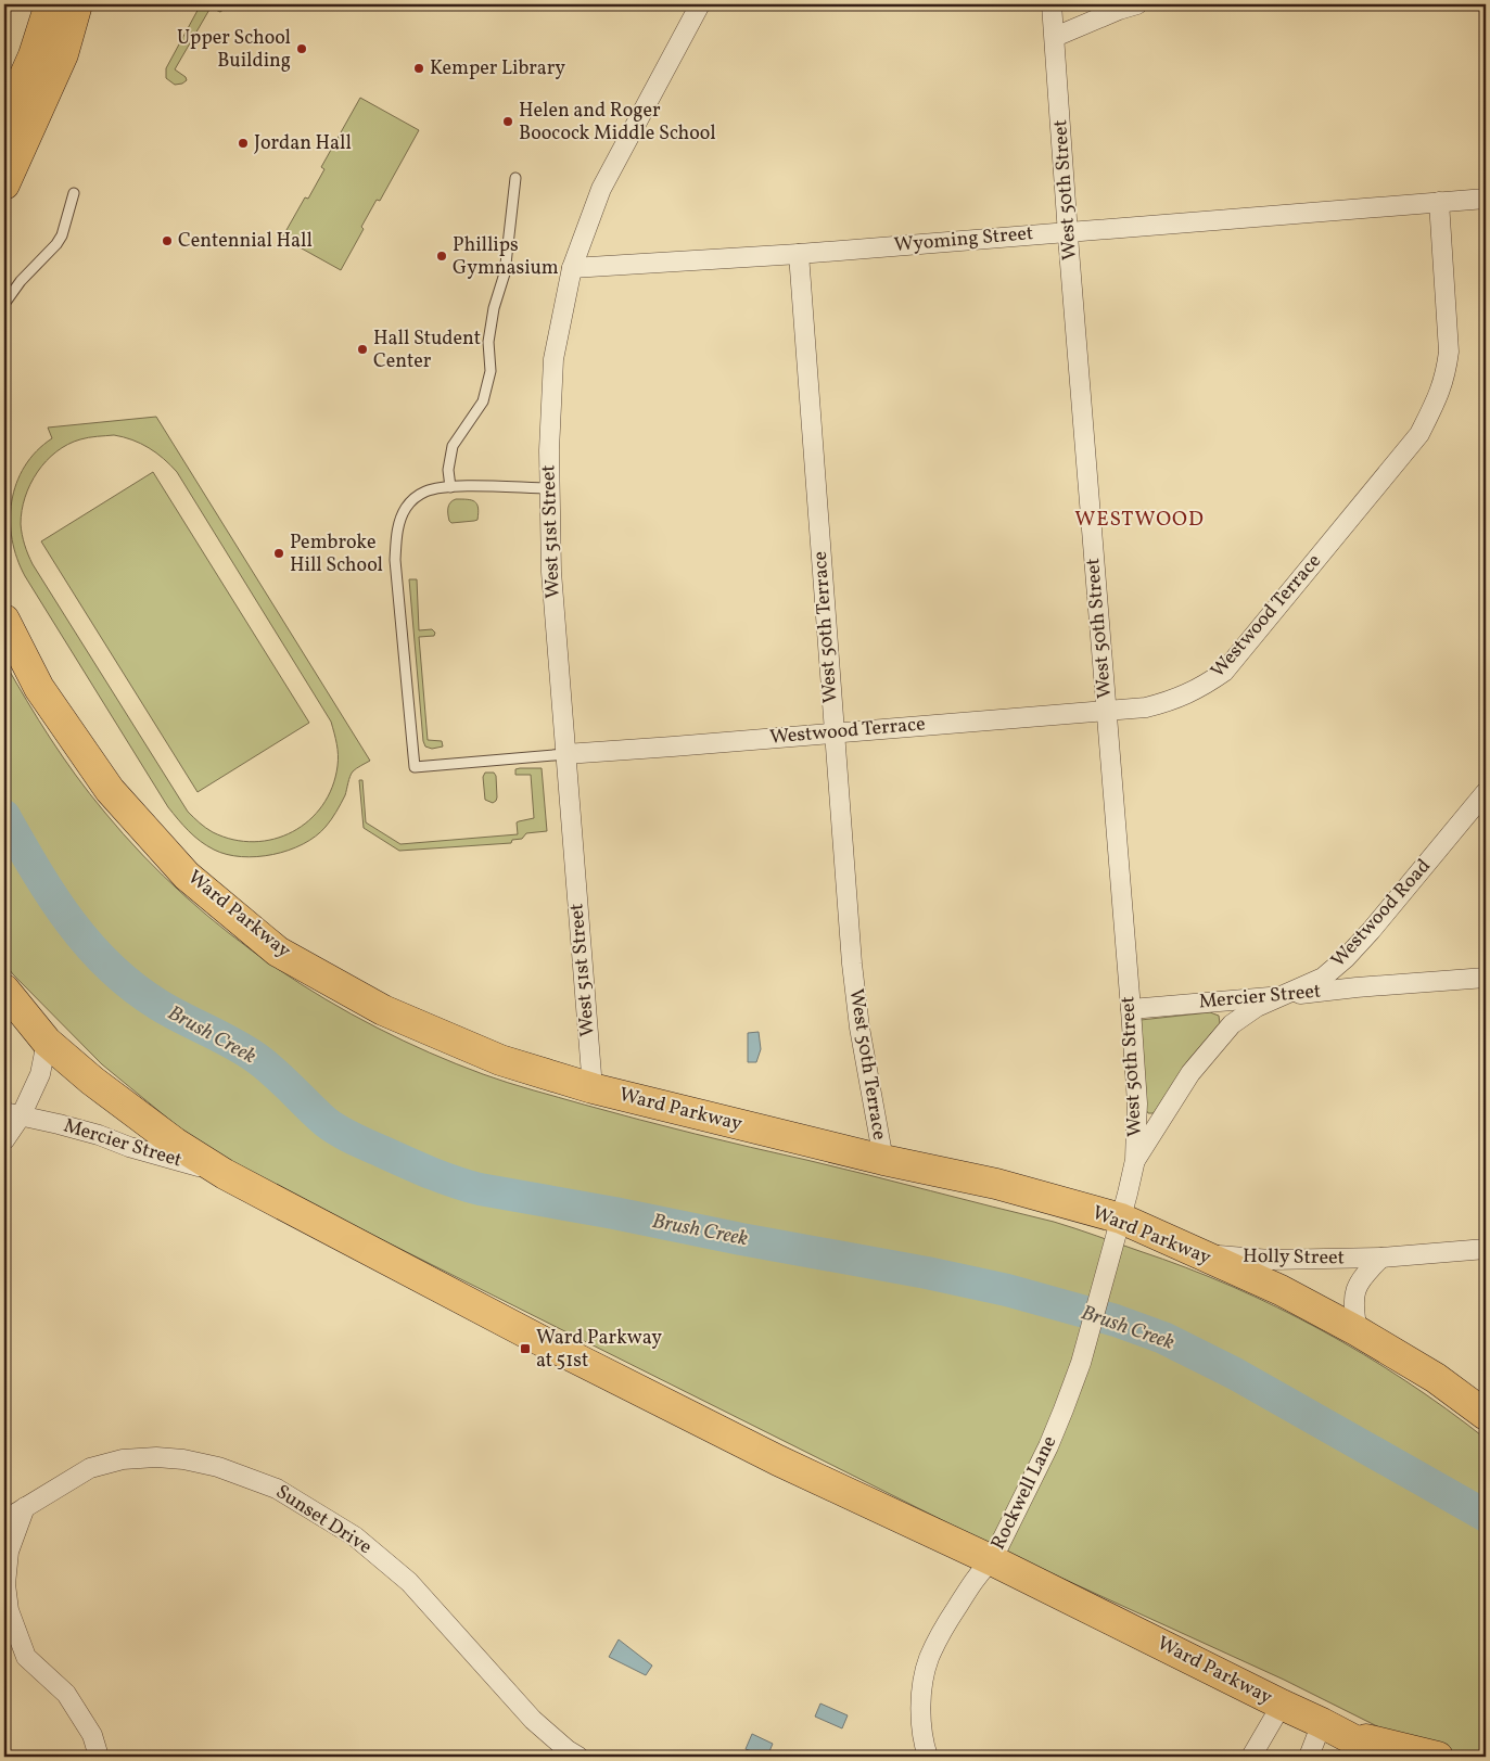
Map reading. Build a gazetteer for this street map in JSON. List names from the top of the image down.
{
  "streets": {
    "highway": ["Ward Parkway"],
    "street": [
      "West 50th Street",
      "Wyoming Street",
      "West 51st Street",
      "Westwood Terrace",
      "West 50th Terrace",
      "Westwood Road",
      "Mercier Street",
      "Holly Street",
      "Rockwell Lane",
      "Sunset Drive"
    ]
  },
  "crossings": [
    ["West 50th Street", "Wyoming Street"],
    ["West 50th Street", "Westwood Terrace"],
    ["West 50th Street", "Westwood Road"],
    ["West 50th Street", "Ward Parkway"],
    ["West 50th Street", "Mercier Street"],
    ["West 50th Street", "Rockwell Lane"],
    ["Wyoming Street", "West 51st Street"],
    ["Wyoming Street", "Westwood Terrace"],
    ["Wyoming Street", "West 50th Terrace"],
    ["West 51st Street", "Westwood Terrace"],
    ["West 51st Street", "Ward Parkway"],
    ["Westwood Terrace", "West 50th Terrace"],
    ["West 50th Terrace", "Ward Parkway"],
    ["Westwood Road", "Mercier Street"],
    ["Ward Parkway", "Mercier Street"],
    ["Ward Parkway", "Holly Street"],
    ["Ward Parkway", "Rockwell Lane"]
  ],
  "districts": ["WESTWOOD"],
  "water": ["Brush Creek"],
  "places": {
    "other": [
      "Upper School Building",
      "Kemper Library",
      "Helen and Roger Boocock Middle School",
      "Jordan Hall",
      "Centennial Hall",
      "Phillips Gymnasium",
      "Hall Student Center",
      "Pembroke Hill School"
    ],
    "transit": ["Ward Parkway at 51st"]
  }
}
